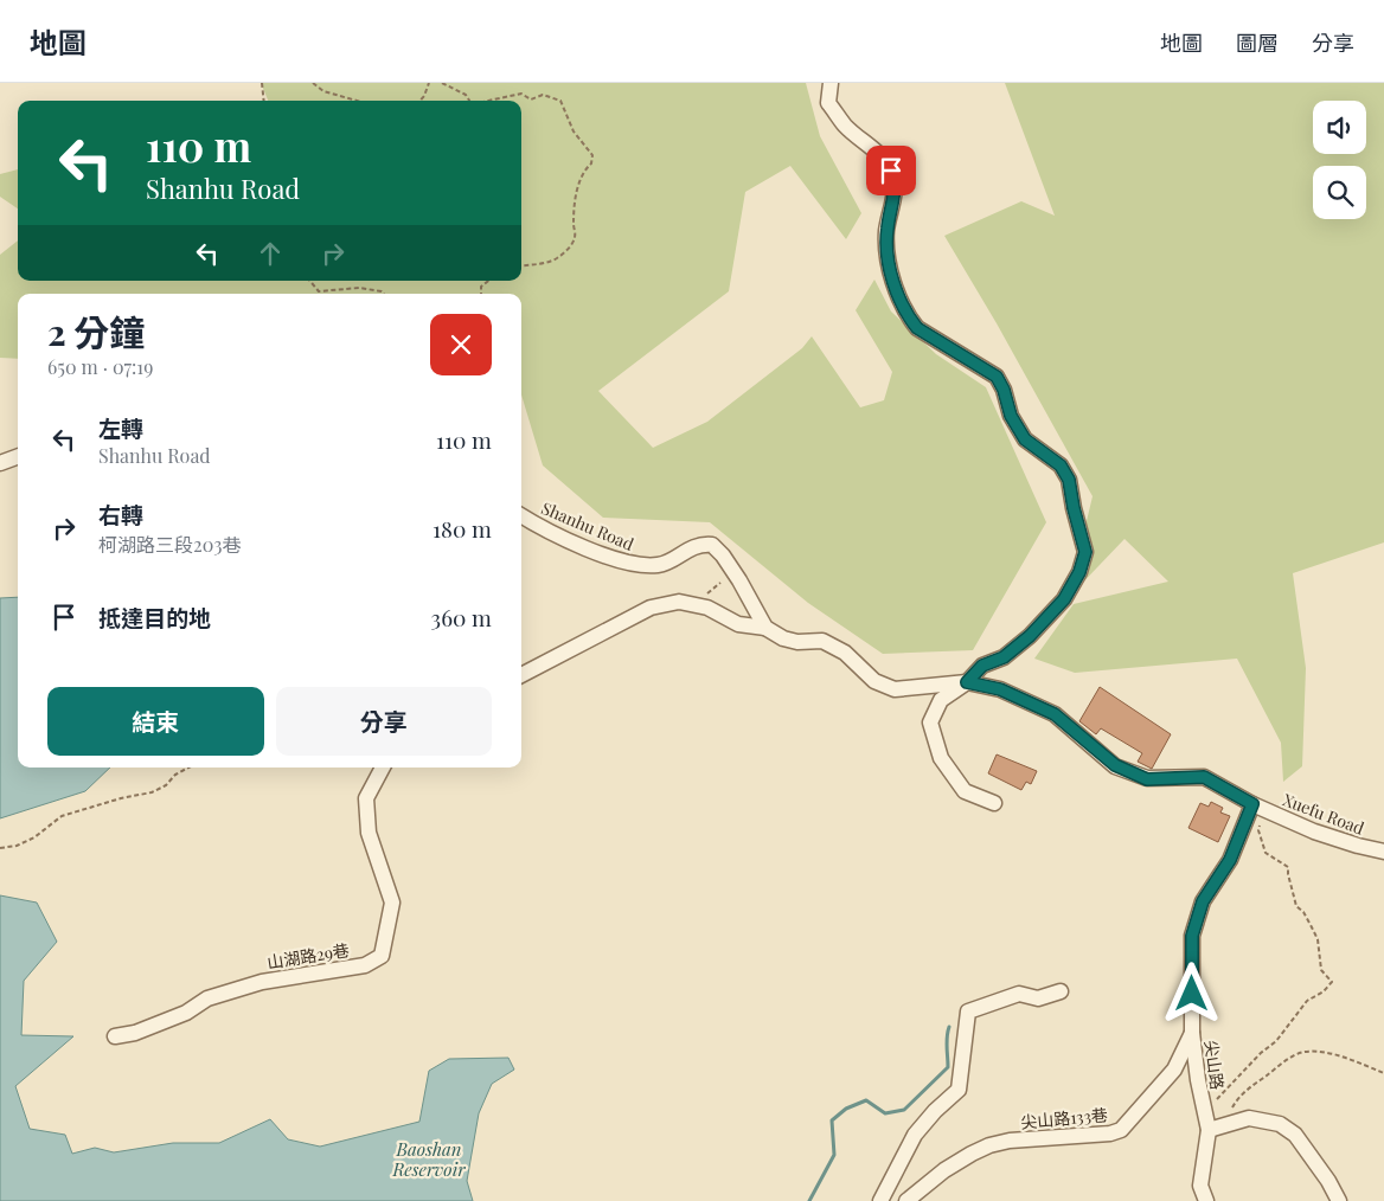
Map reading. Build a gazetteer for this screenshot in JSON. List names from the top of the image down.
{
  "streets": {
    "street": [
      "Shanhu Road",
      "Xuefu Road",
      "山湖路29巷",
      "尖山路",
      "尖山路133巷"
    ]
  },
  "crossings": [
    ["Xuefu Road", "尖山路"],
    ["尖山路", "尖山路133巷"]
  ],
  "water": ["Baoshan Reservoir"],
  "page": {
    "header": "地圖",
    "nav": ["地圖", "圖層", "分享"],
    "turn": ["110 m", "Shanhu Road"],
    "heading": ["2 分鐘", "650 m · 07:19"],
    "list": [
      {
        "name": "左轉",
        "note": "Shanhu Road",
        "value": "110 m"
      },
      {
        "name": "右轉",
        "note": "柯湖路三段203巷",
        "value": "180 m"
      },
      {
        "name": "抵達目的地",
        "value": "360 m"
      }
    ],
    "buttons": ["結束", "分享"]
  }
}
